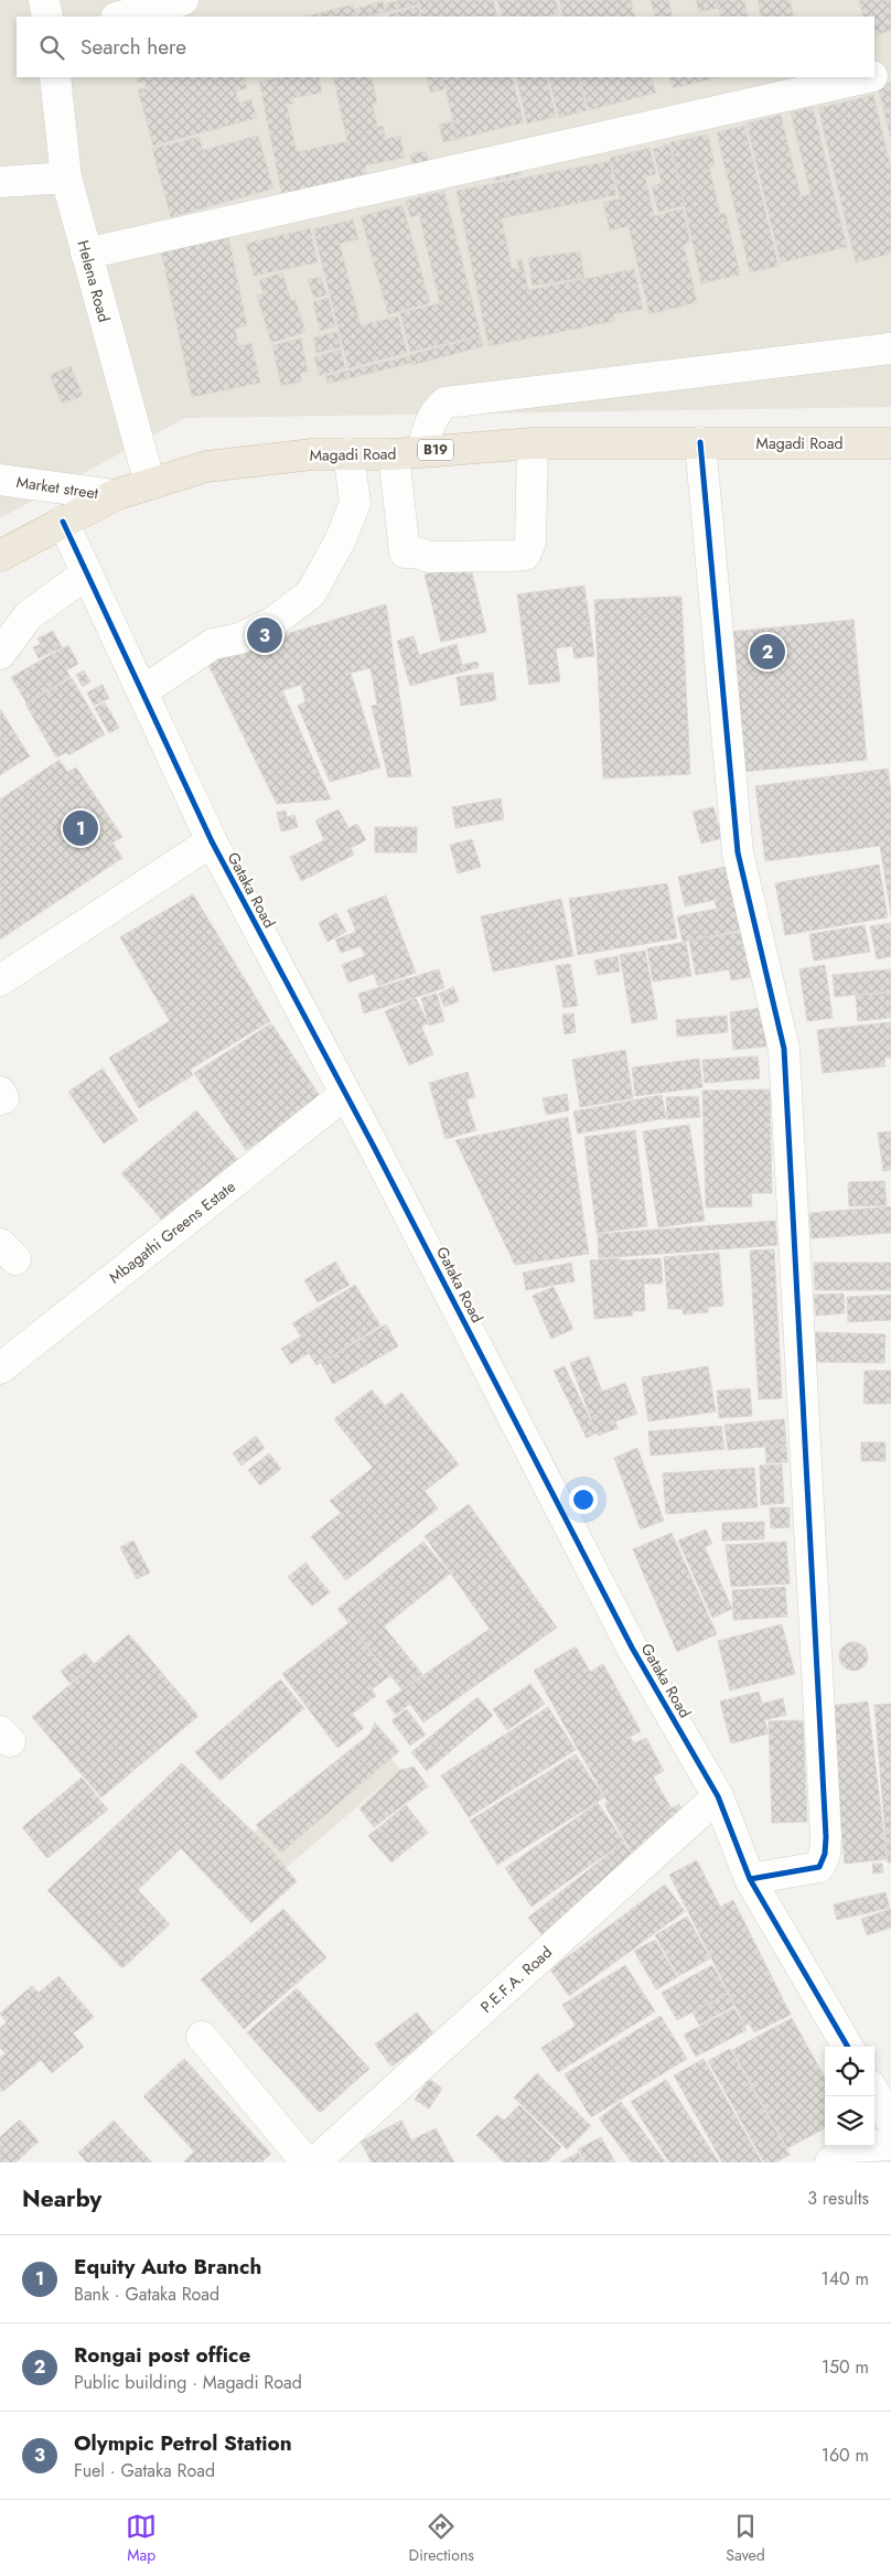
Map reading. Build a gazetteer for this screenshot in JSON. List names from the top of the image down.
{
  "streets": {
    "highway": ["Magadi Road", "B19"],
    "street": [
      "Helena Road",
      "Market street",
      "Gataka Road",
      "Mbagathi Greens Estate",
      "P.E.F.A. Road"
    ]
  },
  "crossings": [
    ["Helena Road", "Magadi Road"],
    ["Magadi Road", "Market street"],
    ["Magadi Road", "Gataka Road"],
    ["Gataka Road", "Mbagathi Greens Estate"],
    ["Gataka Road", "P.E.F.A. Road"]
  ],
  "page": {
    "search": "Search here",
    "pins": ["3", "2", "1"],
    "heading": ["Nearby", "3 results"],
    "list": [
      {
        "mark": "1",
        "name": "Equity Auto Branch",
        "note": "Bank · Gataka Road",
        "value": "140 m"
      },
      {
        "mark": "2",
        "name": "Rongai post office",
        "note": "Public building · Magadi Road",
        "value": "150 m"
      },
      {
        "mark": "3",
        "name": "Olympic Petrol Station",
        "note": "Fuel · Gataka Road",
        "value": "160 m"
      }
    ],
    "nav": ["Map", "Directions", "Saved"]
  }
}
